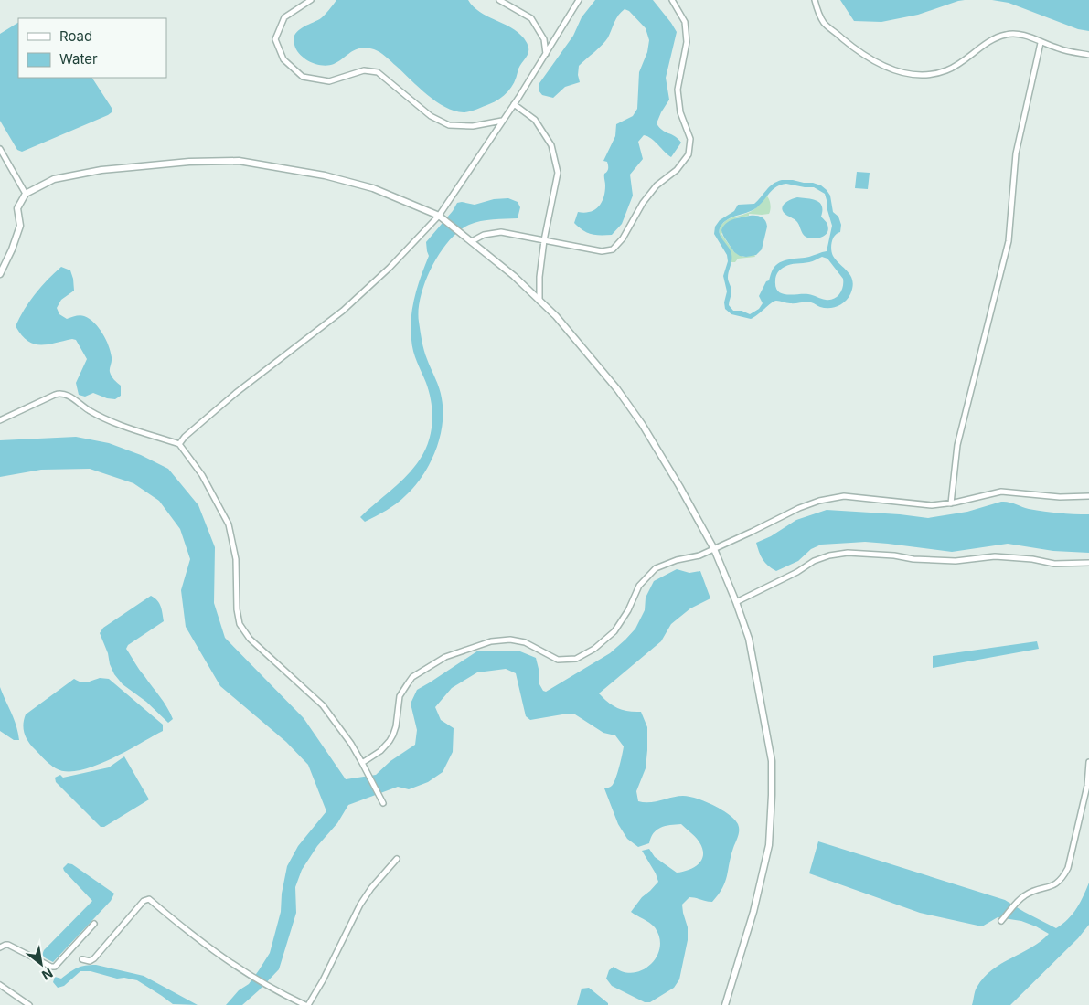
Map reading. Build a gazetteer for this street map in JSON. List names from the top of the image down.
{
  "legend": ["Road", "Water"],
  "north": "bottom right"
}
